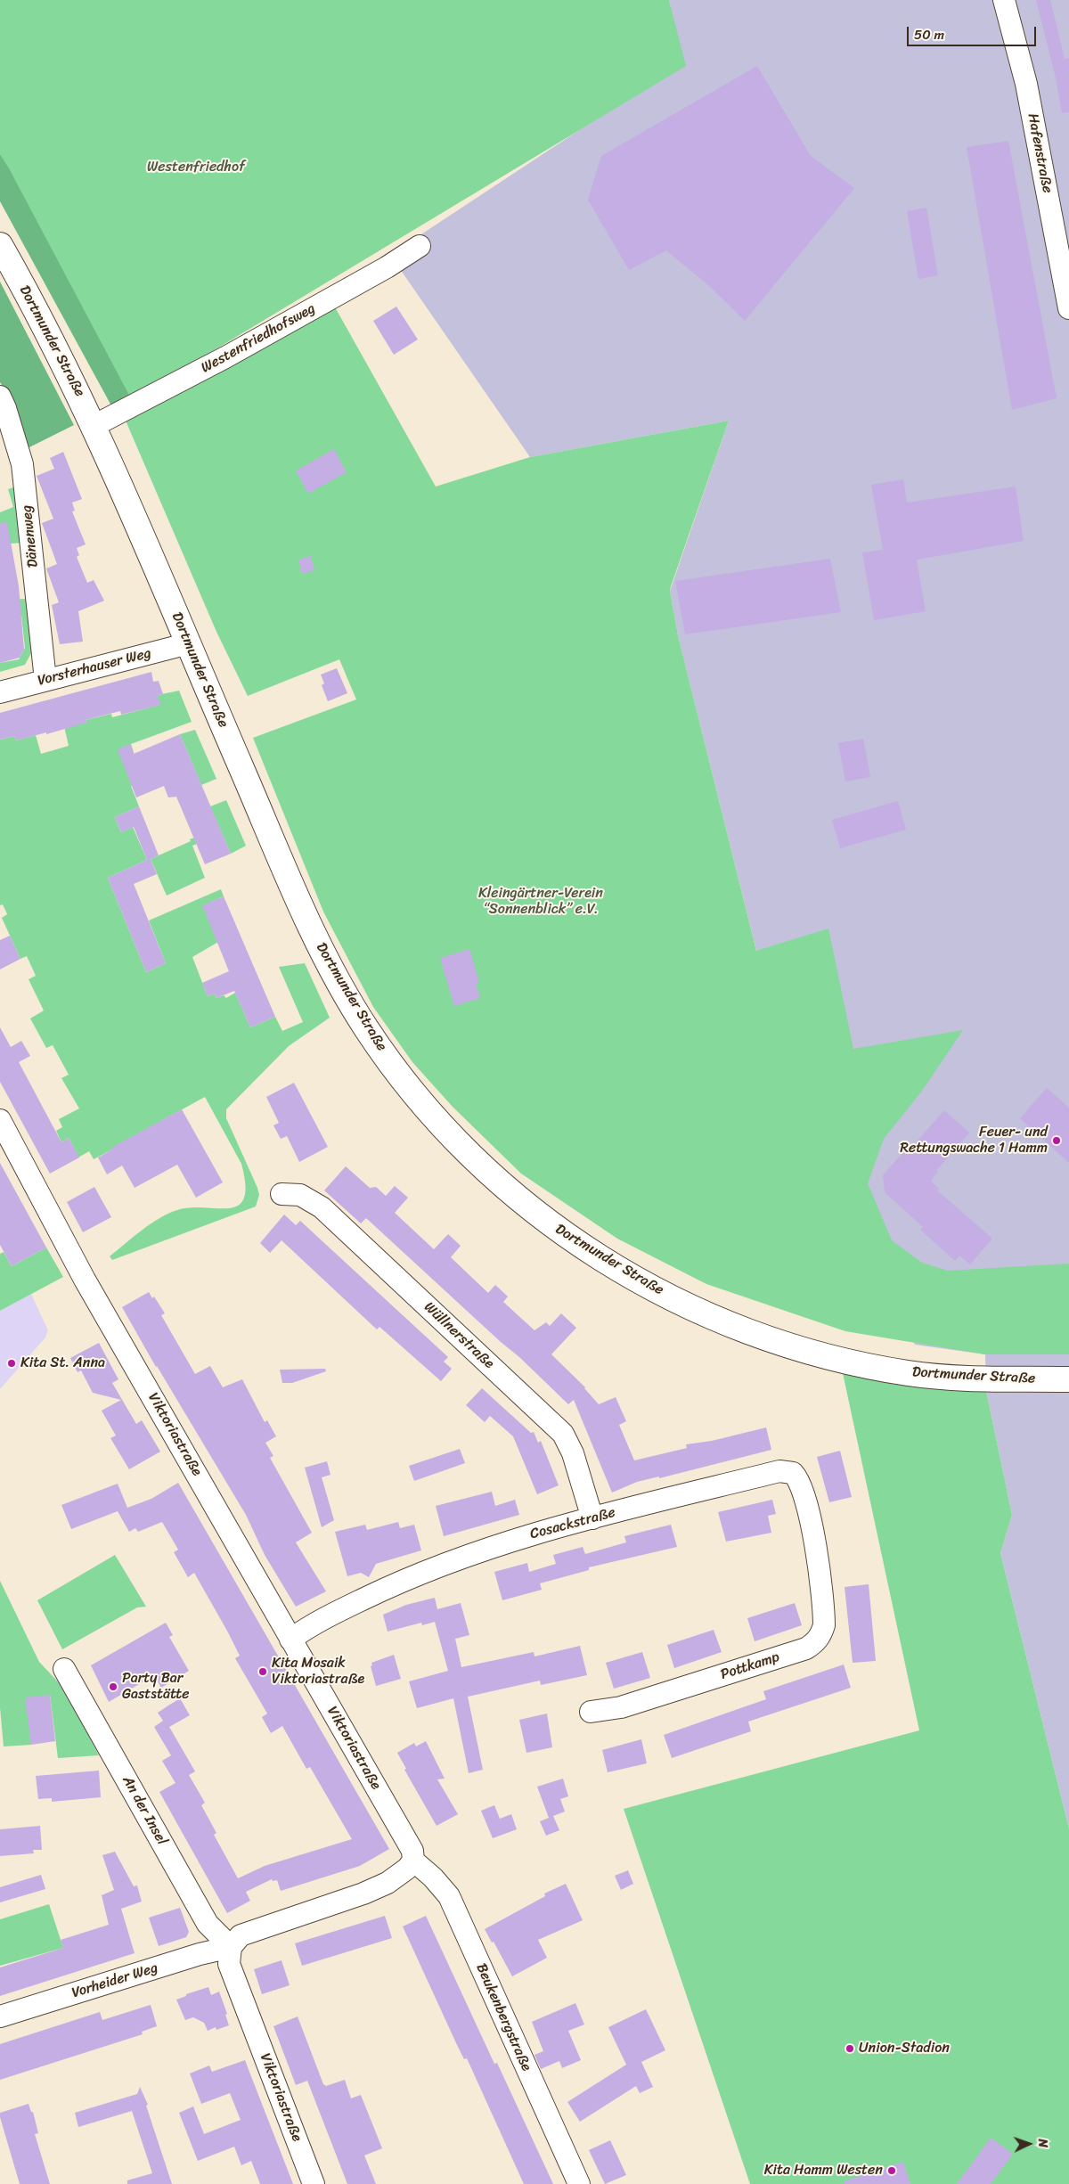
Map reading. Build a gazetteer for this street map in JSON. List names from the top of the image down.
{
  "streets": {
    "main road": ["Dortmunder Straße"],
    "street": [
      "Hafenstraße",
      "Westenfriedhofsweg",
      "Dänenweg",
      "Vorsterhauser Weg",
      "Wüllnerstraße",
      "Viktoriastraße",
      "Cosackstraße",
      "Pottkamp",
      "An der Insel",
      "Vorheider Weg",
      "Beukenbergstraße"
    ]
  },
  "crossings": [
    ["Westenfriedhofsweg", "Dortmunder Straße"],
    ["Dortmunder Straße", "Vorsterhauser Weg"],
    ["Dänenweg", "Vorsterhauser Weg"],
    ["Wüllnerstraße", "Cosackstraße"],
    ["Viktoriastraße", "Cosackstraße"],
    ["Viktoriastraße", "An der Insel"],
    ["Viktoriastraße", "Vorheider Weg"],
    ["Viktoriastraße", "Beukenbergstraße"],
    ["Cosackstraße", "Pottkamp"],
    ["An der Insel", "Vorheider Weg"]
  ],
  "parks": ["Westenfriedhof", "Kleingärtner-Verein “Sonnenblick” e.V."],
  "places": [
    "Feuer- und Rettungswache 1 Hamm",
    "Kita St. Anna",
    "Kita Mosaik Viktoriastraße",
    "Party Bar Gaststätte",
    "Union-Stadion",
    "Kita Hamm Westen"
  ],
  "scale_bar": "50 m",
  "north": "right"
}
